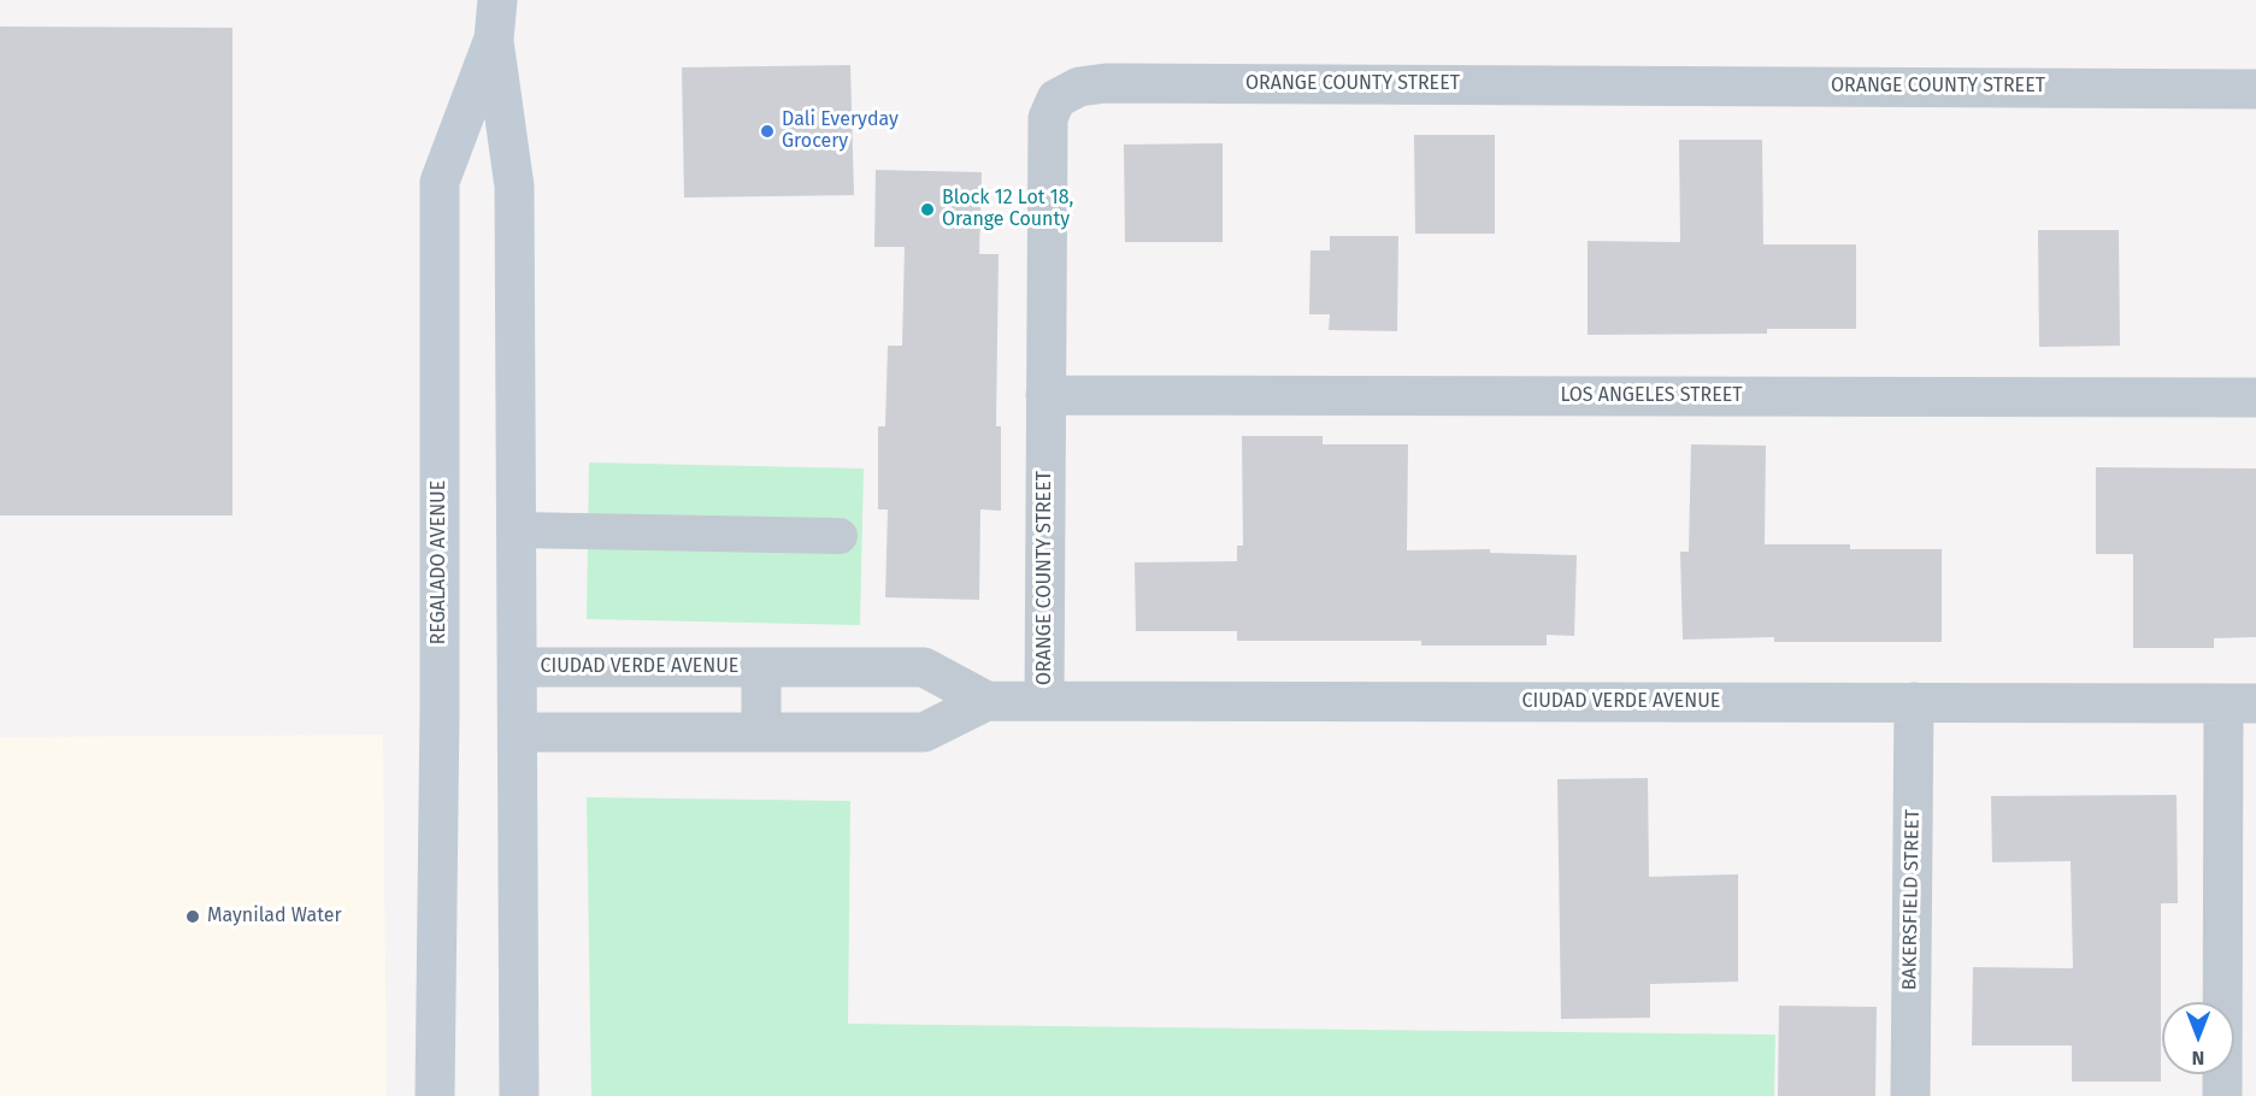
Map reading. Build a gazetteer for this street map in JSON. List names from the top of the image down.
{
  "streets": {
    "main road": ["REGALADO AVENUE"],
    "street": [
      "ORANGE COUNTY STREET",
      "LOS ANGELES STREET",
      "CIUDAD VERDE AVENUE",
      "BAKERSFIELD STREET"
    ]
  },
  "crossings": [
    ["ORANGE COUNTY STREET", "LOS ANGELES STREET"],
    ["ORANGE COUNTY STREET", "CIUDAD VERDE AVENUE"],
    ["REGALADO AVENUE", "CIUDAD VERDE AVENUE"],
    ["CIUDAD VERDE AVENUE", "BAKERSFIELD STREET"]
  ],
  "places": ["Dali Everyday Grocery", "Block 12 Lot 18, Orange County", "Maynilad Water"],
  "north": "bottom"
}
